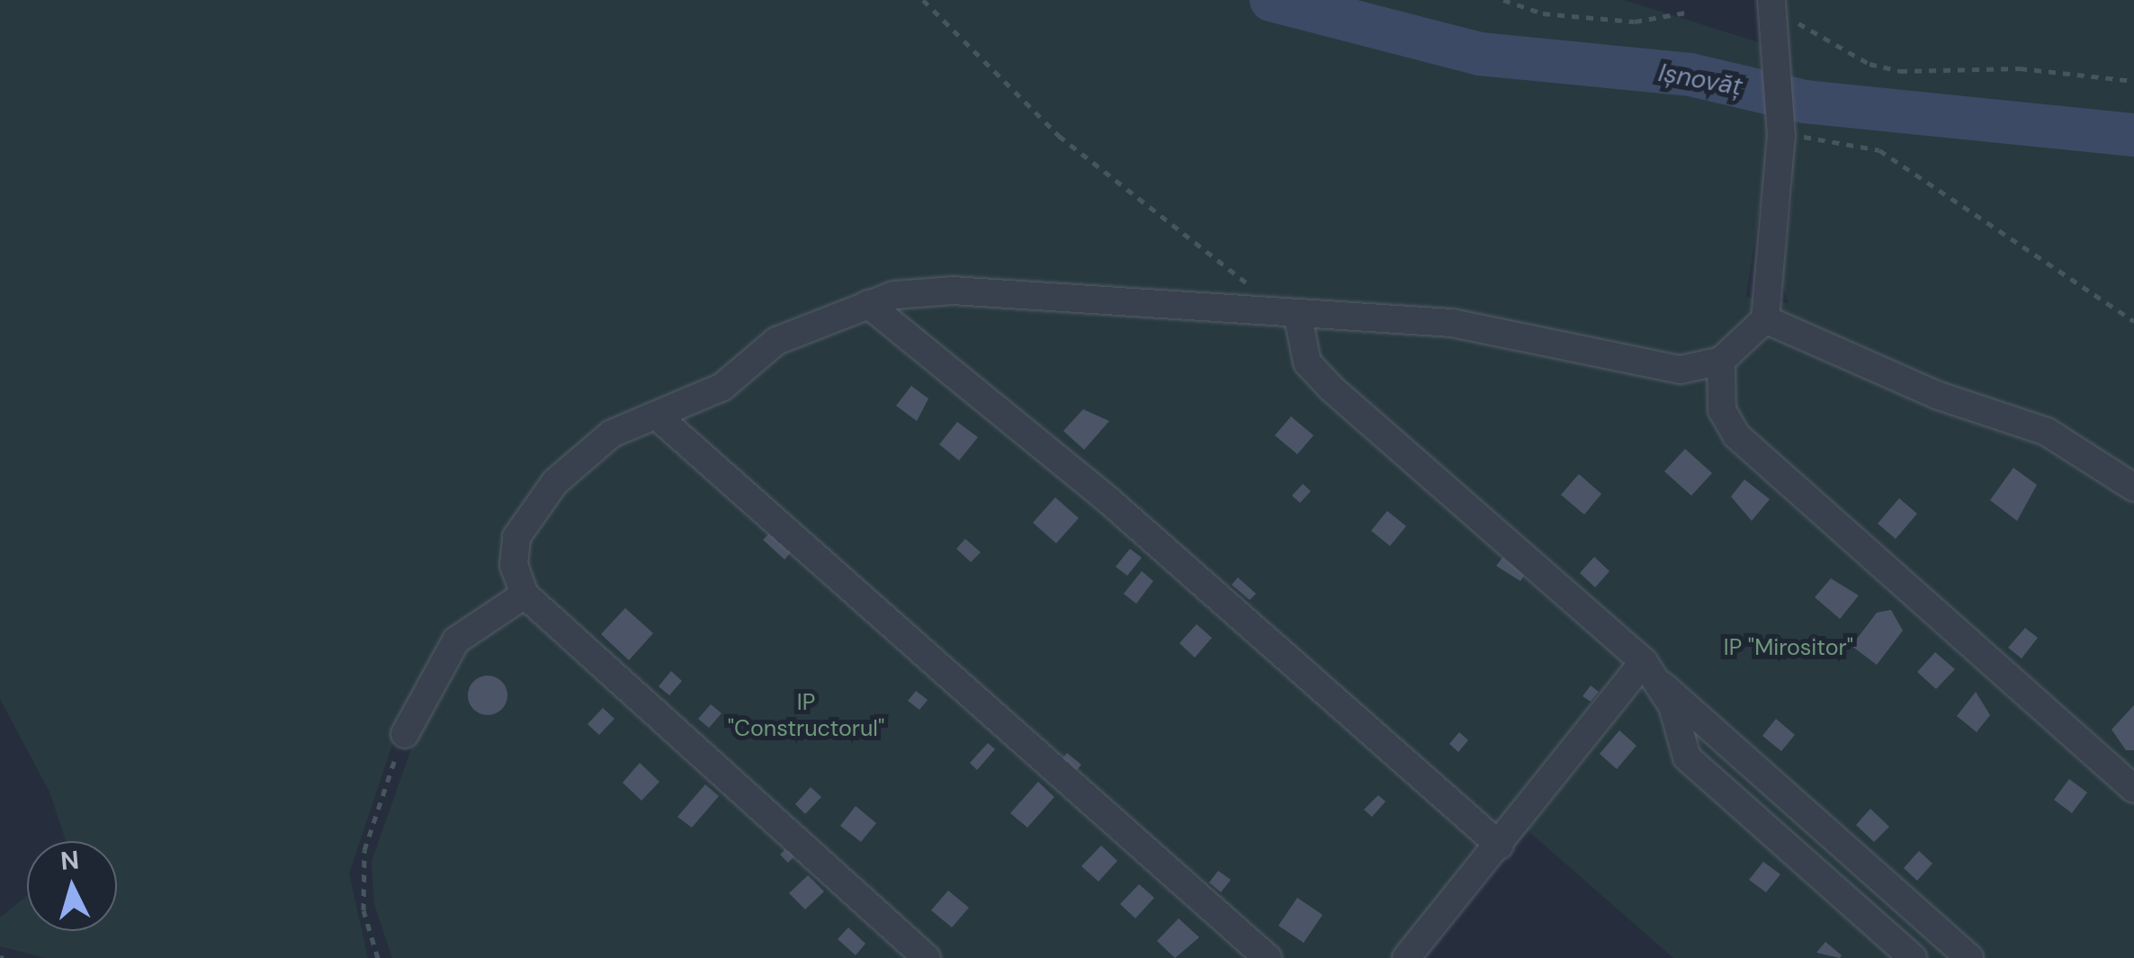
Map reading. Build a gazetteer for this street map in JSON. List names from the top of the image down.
{
  "water": ["Ișnovăț"],
  "parks": ["IP \"Mirositor\"", "IP \"Constructorul\""],
  "north": "top"
}
